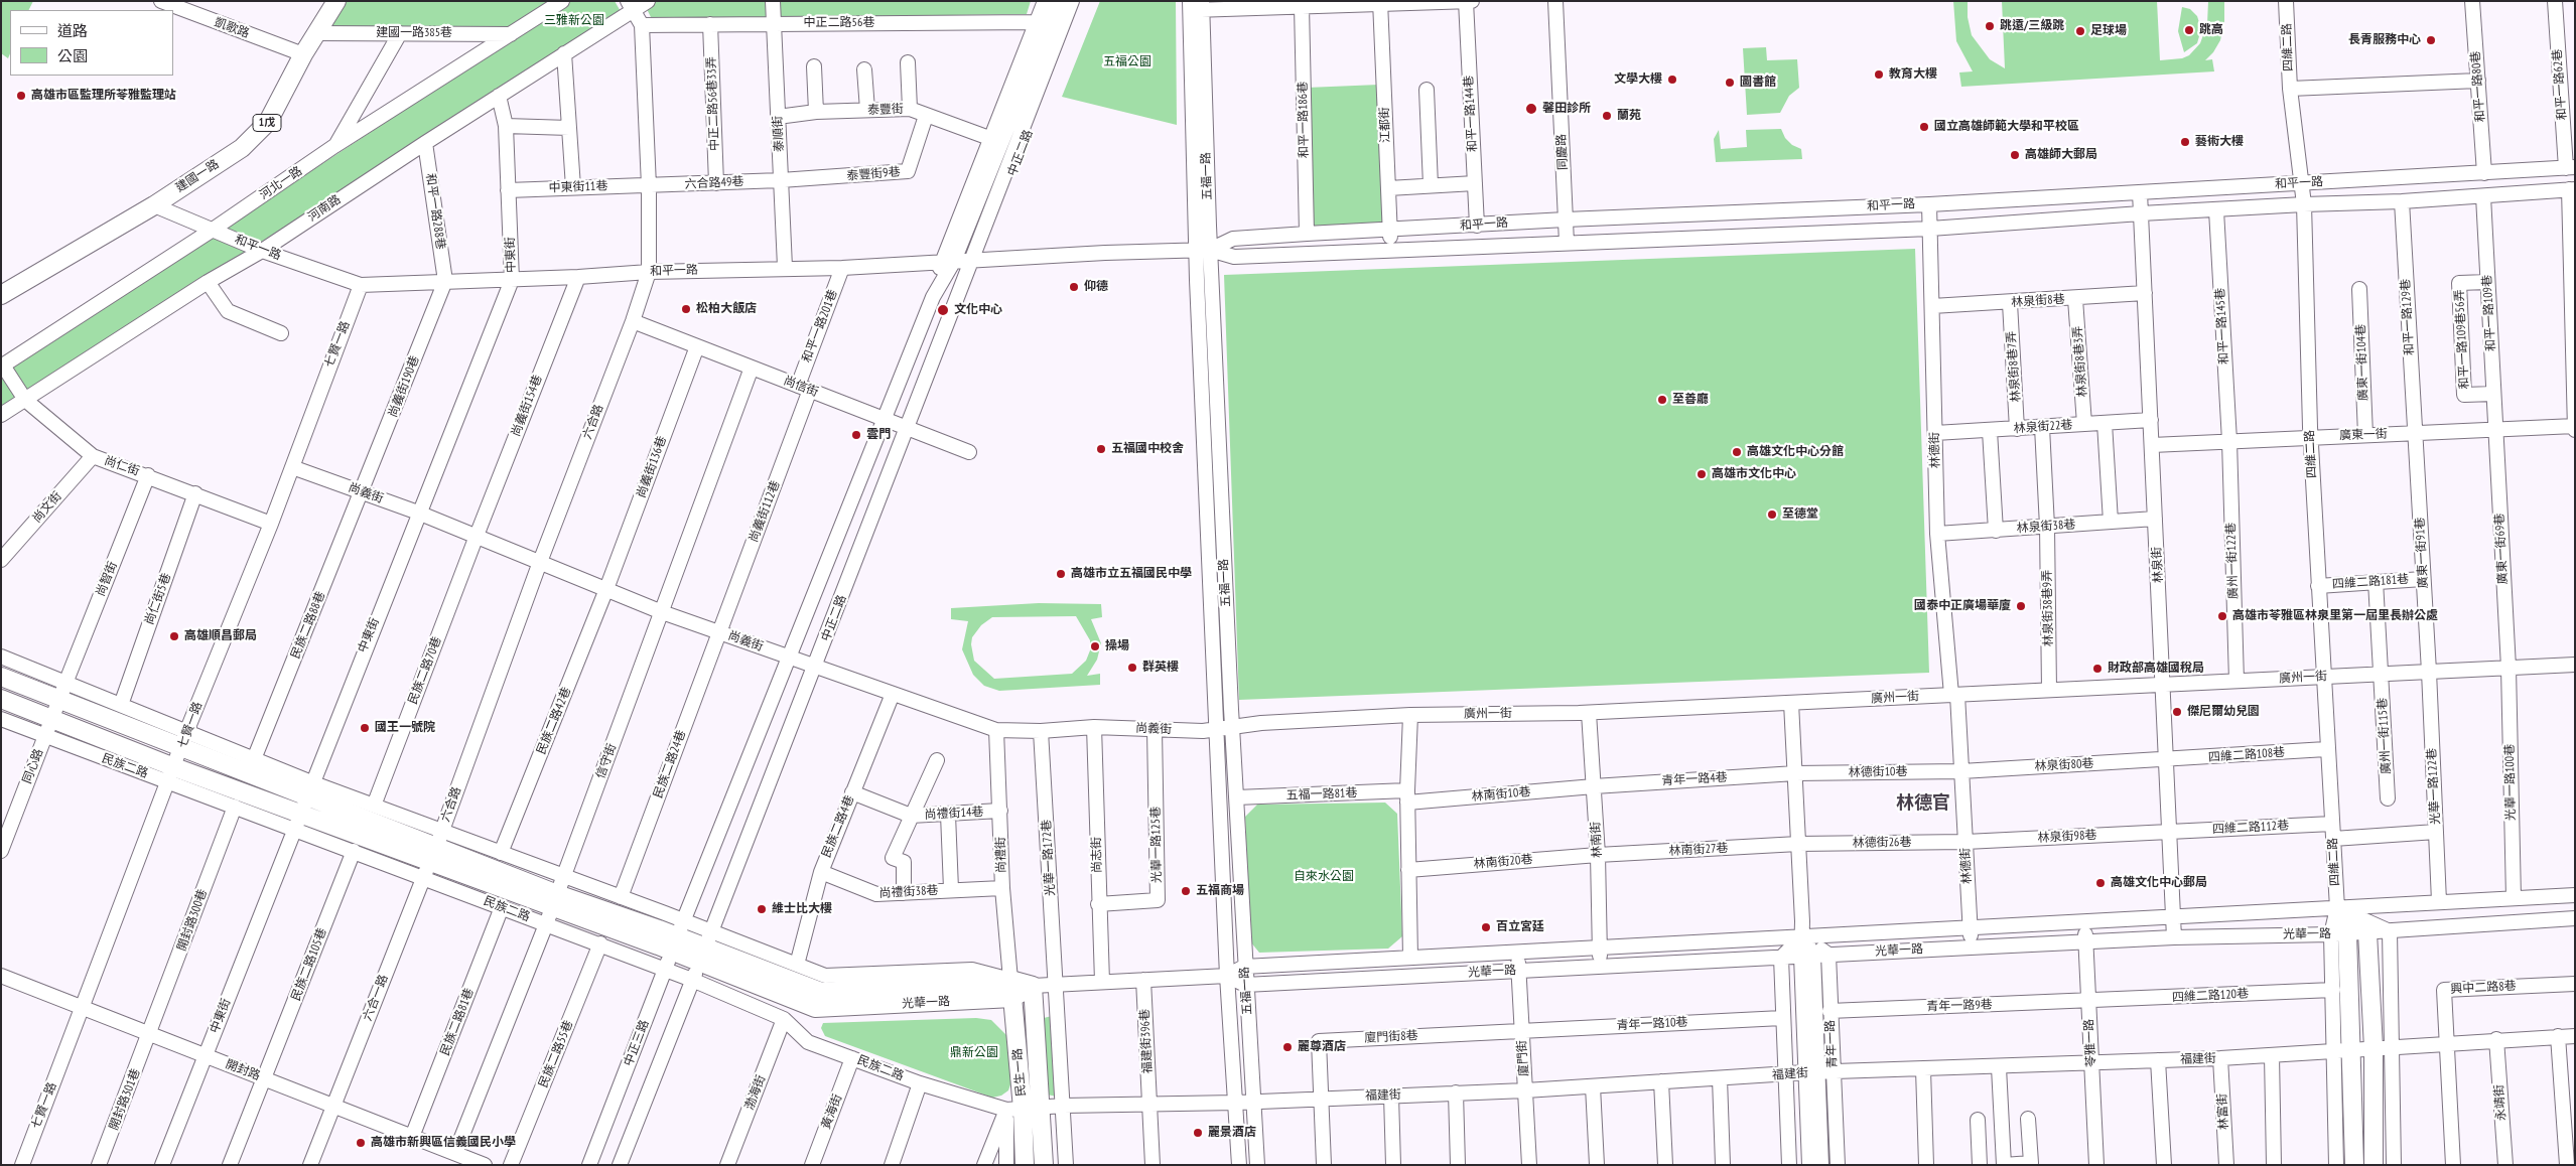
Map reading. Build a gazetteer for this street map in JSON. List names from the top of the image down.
{
  "streets": {
    "main road": [
      "四維二路",
      "1戊",
      "建國一路",
      "民族二路",
      "光華一路",
      "民生一路"
    ],
    "street": [
      "中正二路56巷",
      "凱歌路",
      "建國一路385巷",
      "和平一路62巷",
      "和平一路80巷",
      "中正二路56巷33弄",
      "泰豐街",
      "和平一路144巷",
      "和平一路186巷",
      "江都街",
      "泰順街",
      "同慶路",
      "中正二路",
      "泰豐街9巷",
      "五福一路",
      "河北一路",
      "六合路49巷",
      "和平一路",
      "中東街11巷",
      "河南路",
      "和平一路288巷",
      "中東街",
      "林泉街8巷",
      "和平一路109巷",
      "和平一路129巷",
      "和平一路201巷",
      "和平一路145巷",
      "和平一路109巷56弄",
      "七賢一路",
      "林泉街8巷3弄",
      "廣東一街104巷",
      "林泉街8巷7弄",
      "尚義街190巷",
      "尚信街",
      "尚義街154巷",
      "六合路",
      "林泉街22巷",
      "廣東一街",
      "林德街",
      "尚仁街",
      "尚義街136巷",
      "尚義街",
      "尚文街",
      "尚義街112巷",
      "林泉街38巷",
      "廣東一街69巷",
      "廣東一街91巷",
      "廣州一街122巷",
      "林泉街",
      "尚智街",
      "四維二路181巷",
      "尚仁街5巷",
      "林泉街38巷9弄",
      "民族二路88巷",
      "民族二路70巷",
      "廣州一街",
      "民族二路42巷",
      "廣州一街115巷",
      "四維二路108巷",
      "信守街",
      "民族二路24巷",
      "林泉街80巷",
      "同心路",
      "林德街10巷",
      "青年一路4巷",
      "光華一路100巷",
      "光華一路122巷",
      "五福一路81巷",
      "林南街10巷",
      "尚禮街14巷",
      "民族二路4巷",
      "四維二路112巷",
      "林泉街98巷",
      "林南街",
      "林德街26巷",
      "光華一路125巷",
      "林南街27巷",
      "尚禮街",
      "尚志街",
      "光華一路172巷",
      "林南街20巷",
      "尚禮街38巷",
      "開封路300巷",
      "民族二路105巷",
      "興中二路8巷",
      "四維二路120巷",
      "六合一路",
      "青年一路9巷",
      "民族二路81巷",
      "青年一路10巷",
      "廈門街8巷",
      "福建街396巷",
      "中正三路",
      "苓雅一路",
      "青年一路",
      "民族二路55巷",
      "廈門街",
      "福建街",
      "開封路",
      "渤海街",
      "開封路301巷",
      "永靖街",
      "黃海街",
      "林富街"
    ]
  },
  "crossings": [
    ["中正二路56巷", "中正二路56巷33弄"],
    ["中正二路56巷", "泰順街"],
    ["中正二路56巷", "中正二路"],
    ["中正二路56巷", "六合路"],
    ["凱歌路", "建國一路"],
    ["建國一路385巷", "建國一路"],
    ["建國一路385巷", "河北一路"],
    ["四維二路", "和平一路"],
    ["四維二路", "廣東一街"],
    ["四維二路", "四維二路181巷"],
    ["四維二路", "廣州一街"],
    ["四維二路", "四維二路108巷"],
    ["四維二路", "四維二路112巷"],
    ["四維二路", "光華一路"],
    ["四維二路", "四維二路120巷"],
    ["四維二路", "福建街"],
    ["和平一路62巷", "和平一路"],
    ["和平一路80巷", "和平一路"],
    ["中正二路56巷33弄", "六合路49巷"],
    ["泰豐街", "泰順街"],
    ["泰豐街", "中正二路"],
    ["泰豐街", "泰豐街9巷"],
    ["和平一路144巷", "和平一路"],
    ["和平一路186巷", "和平一路"],
    ["江都街", "和平一路"],
    ["泰順街", "泰豐街9巷"],
    ["泰順街", "六合路49巷"],
    ["泰順街", "和平一路"],
    ["同慶路", "和平一路"],
    ["中正二路", "和平一路"],
    ["中正二路", "尚信街"],
    ["中正二路", "尚義街"],
    ["中正二路", "民族二路"],
    ["中正二路", "中正三路"],
    ["泰豐街9巷", "六合路49巷"],
    ["建國一路", "和平一路"],
    ["五福一路", "和平一路"],
    ["五福一路", "尚義街"],
    ["五福一路", "廣州一街"],
    ["五福一路", "五福一路81巷"],
    ["五福一路", "光華一路"],
    ["五福一路", "福建街"],
    ["河北一路", "和平一路"],
    ["河北一路", "尚仁街"],
    ["六合路49巷", "中東街11巷"],
    ["六合路49巷", "六合路"],
    ["和平一路", "河南路"],
    ["和平一路", "和平一路288巷"],
    ["和平一路", "中東街"],
    ["和平一路", "和平一路109巷"],
    ["和平一路", "和平一路129巷"],
    ["和平一路", "和平一路201巷"],
    ["和平一路", "和平一路145巷"],
    ["和平一路", "七賢一路"],
    ["和平一路", "尚義街190巷"],
    ["和平一路", "尚義街154巷"],
    ["和平一路", "六合路"],
    ["和平一路", "林德街"],
    ["和平一路", "林泉街"],
    ["中東街11巷", "中東街"],
    ["中東街11巷", "六合路"],
    ["河南路", "和平一路288巷"],
    ["河南路", "中東街"],
    ["河南路", "六合路"],
    ["河南路", "尚仁街"],
    ["和平一路288巷", "尚義街190巷"],
    ["中東街", "尚義街"],
    ["中東街", "民族二路"],
    ["中東街", "開封路"],
    ["林泉街8巷", "林泉街8巷3弄"],
    ["林泉街8巷", "林泉街8巷7弄"],
    ["林泉街8巷", "林德街"],
    ["林泉街8巷", "林泉街"],
    ["和平一路109巷", "和平一路109巷56弄"],
    ["和平一路109巷", "廣東一街"],
    ["和平一路109巷", "廣東一街69巷"],
    ["和平一路129巷", "廣東一街"],
    ["和平一路129巷", "廣東一街91巷"],
    ["和平一路201巷", "尚信街"],
    ["和平一路201巷", "尚義街112巷"],
    ["和平一路145巷", "廣東一街"],
    ["和平一路145巷", "廣州一街122巷"],
    ["七賢一路", "尚仁街"],
    ["七賢一路", "尚義街"],
    ["七賢一路", "民族二路"],
    ["七賢一路", "開封路"],
    ["林泉街8巷3弄", "林泉街22巷"],
    ["廣東一街104巷", "廣東一街"],
    ["林泉街8巷7弄", "林泉街22巷"],
    ["尚義街190巷", "尚義街"],
    ["尚義街190巷", "民族二路88巷"],
    ["尚信街", "六合路"],
    ["尚信街", "尚義街136巷"],
    ["尚信街", "尚義街112巷"],
    ["尚信街", "信守街"],
    ["尚義街154巷", "尚義街"],
    ["尚義街154巷", "民族二路70巷"],
    ["六合路", "尚義街"],
    ["六合路", "民族二路"],
    ["六合路", "六合一路"],
    ["林泉街22巷", "林德街"],
    ["林泉街22巷", "林泉街"],
    ["林泉街22巷", "林泉街38巷9弄"],
    ["廣東一街", "廣東一街69巷"],
    ["廣東一街", "廣東一街91巷"],
    ["廣東一街", "廣州一街122巷"],
    ["廣東一街", "林泉街"],
    ["林德街", "林泉街38巷"],
    ["林德街", "廣州一街"],
    ["林德街", "林泉街80巷"],
    ["林德街", "林德街10巷"],
    ["林德街", "林泉街98巷"],
    ["林德街", "林德街26巷"],
    ["林德街", "光華一路"],
    ["尚仁街", "尚文街"],
    ["尚仁街", "尚智街"],
    ["尚仁街", "尚仁街5巷"],
    ["尚義街136巷", "尚義街"],
    ["尚義街136巷", "民族二路42巷"],
    ["尚義街", "尚義街112巷"],
    ["尚義街", "民族二路88巷"],
    ["尚義街", "民族二路70巷"],
    ["尚義街", "廣州一街"],
    ["尚義街", "民族二路42巷"],
    ["尚義街", "信守街"],
    ["尚義街", "民族二路24巷"],
    ["尚義街", "民族二路4巷"],
    ["尚義街", "光華一路125巷"],
    ["尚義街", "尚禮街"],
    ["尚義街", "尚志街"],
    ["尚義街", "光華一路172巷"],
    ["尚義街112巷", "民族二路24巷"],
    ["林泉街38巷", "林泉街"],
    ["林泉街38巷", "林泉街38巷9弄"],
    ["廣東一街69巷", "廣州一街"],
    ["廣東一街69巷", "光華一路100巷"],
    ["廣東一街91巷", "四維二路181巷"],
    ["廣東一街91巷", "廣州一街"],
    ["廣東一街91巷", "光華一路122巷"],
    ["廣州一街122巷", "廣州一街"],
    ["林泉街", "廣州一街"],
    ["林泉街", "四維二路108巷"],
    ["林泉街", "林泉街80巷"],
    ["林泉街", "四維二路112巷"],
    ["林泉街", "林泉街98巷"],
    ["林泉街", "光華一路"],
    ["尚智街", "同心路"],
    ["尚智街", "民族二路"],
    ["四維二路181巷", "廣州一街115巷"],
    ["尚仁街5巷", "民族二路"],
    ["林泉街38巷9弄", "廣州一街"],
    ["民族二路88巷", "民族二路"],
    ["民族二路70巷", "民族二路"],
    ["廣州一街", "廣州一街115巷"],
    ["廣州一街", "光華一路100巷"],
    ["廣州一街", "光華一路122巷"],
    ["廣州一街", "林南街"],
    ["廣州一街", "青年一路"],
    ["民族二路42巷", "民族二路"],
    ["四維二路108巷", "林泉街80巷"],
    ["信守街", "民族二路"],
    ["信守街", "開封路"],
    ["民族二路24巷", "民族二路"],
    ["林泉街80巷", "林德街10巷"],
    ["同心路", "民族二路"],
    ["民族二路", "民族二路4巷"],
    ["民族二路", "開封路300巷"],
    ["民族二路", "光華一路"],
    ["民族二路", "民族二路105巷"],
    ["民族二路", "六合一路"],
    ["民族二路", "民族二路81巷"],
    ["民族二路", "中正三路"],
    ["民族二路", "民族二路55巷"],
    ["民族二路", "福建街"],
    ["民族二路", "民生一路"],
    ["民族二路", "渤海街"],
    ["民族二路", "黃海街"],
    ["林德街10巷", "青年一路4巷"],
    ["林德街10巷", "青年一路"],
    ["青年一路4巷", "林南街10巷"],
    ["青年一路4巷", "林南街"],
    ["青年一路4巷", "青年一路"],
    ["光華一路100巷", "光華一路"],
    ["光華一路122巷", "光華一路"],
    ["五福一路81巷", "林南街10巷"],
    ["林南街10巷", "林南街"],
    ["尚禮街14巷", "民族二路4巷"],
    ["尚禮街14巷", "尚禮街"],
    ["民族二路4巷", "尚禮街38巷"],
    ["四維二路112巷", "林泉街98巷"],
    ["林泉街98巷", "林德街26巷"],
    ["林南街", "林南街27巷"],
    ["林南街", "林南街20巷"],
    ["林南街", "光華一路"],
    ["林德街26巷", "林南街27巷"],
    ["林德街26巷", "青年一路"],
    ["光華一路125巷", "尚志街"],
    ["林南街27巷", "林南街20巷"],
    ["林南街27巷", "青年一路"],
    ["尚禮街", "尚禮街38巷"],
    ["尚禮街", "光華一路"],
    ["尚禮街", "民生一路"],
    ["尚志街", "光華一路"],
    ["光華一路172巷", "光華一路"],
    ["開封路300巷", "開封路"],
    ["開封路300巷", "開封路301巷"],
    ["光華一路", "福建街396巷"],
    ["光華一路", "苓雅一路"],
    ["光華一路", "青年一路"],
    ["光華一路", "廈門街"],
    ["光華一路", "民生一路"],
    ["民族二路105巷", "開封路"],
    ["興中二路8巷", "福建街"],
    ["四維二路120巷", "青年一路9巷"],
    ["四維二路120巷", "苓雅一路"],
    ["六合一路", "開封路"],
    ["青年一路9巷", "苓雅一路"],
    ["青年一路9巷", "青年一路"],
    ["民族二路81巷", "開封路"],
    ["青年一路10巷", "廈門街8巷"],
    ["青年一路10巷", "廈門街"],
    ["廈門街8巷", "廈門街"],
    ["廈門街8巷", "福建街"],
    ["福建街396巷", "福建街"],
    ["苓雅一路", "福建街"],
    ["青年一路", "福建街"],
    ["廈門街", "福建街"],
    ["福建街", "民生一路"],
    ["福建街", "永靖街"],
    ["福建街", "林富街"],
    ["開封路", "開封路301巷"]
  ],
  "districts": ["林德官"],
  "parks": [
    "三雅新公園",
    "五福公園",
    "自來水公園",
    "鼎新公園"
  ],
  "places": [
    "跳遠/三級跳",
    "跳高",
    "足球場",
    "長青服務中心",
    "教育大樓",
    "文學大樓",
    "圖書館",
    "高雄市區監理所苓雅監理站",
    "馨田診所",
    "蘭苑",
    "國立高雄師範大學和平校區",
    "藝術大樓",
    "高雄師大郵局",
    "仰德",
    "松柏大飯店",
    "文化中心",
    "至善廳",
    "雲門",
    "五福國中校舍",
    "高雄文化中心分館",
    "高雄市文化中心",
    "至德堂",
    "高雄市立五福國民中學",
    "國泰中正廣場華廈",
    "高雄市苓雅區林泉里第一屆里長辦公處",
    "高雄順昌郵局",
    "操場",
    "群英樓",
    "財政部高雄國稅局",
    "傑尼爾幼兒園",
    "國王一號院",
    "高雄文化中心郵局",
    "五福商場",
    "維士比大樓",
    "百立宮廷",
    "麗尊酒店",
    "麗景酒店",
    "高雄市新興區信義國民小學"
  ],
  "legend": ["道路", "公園"]
}
